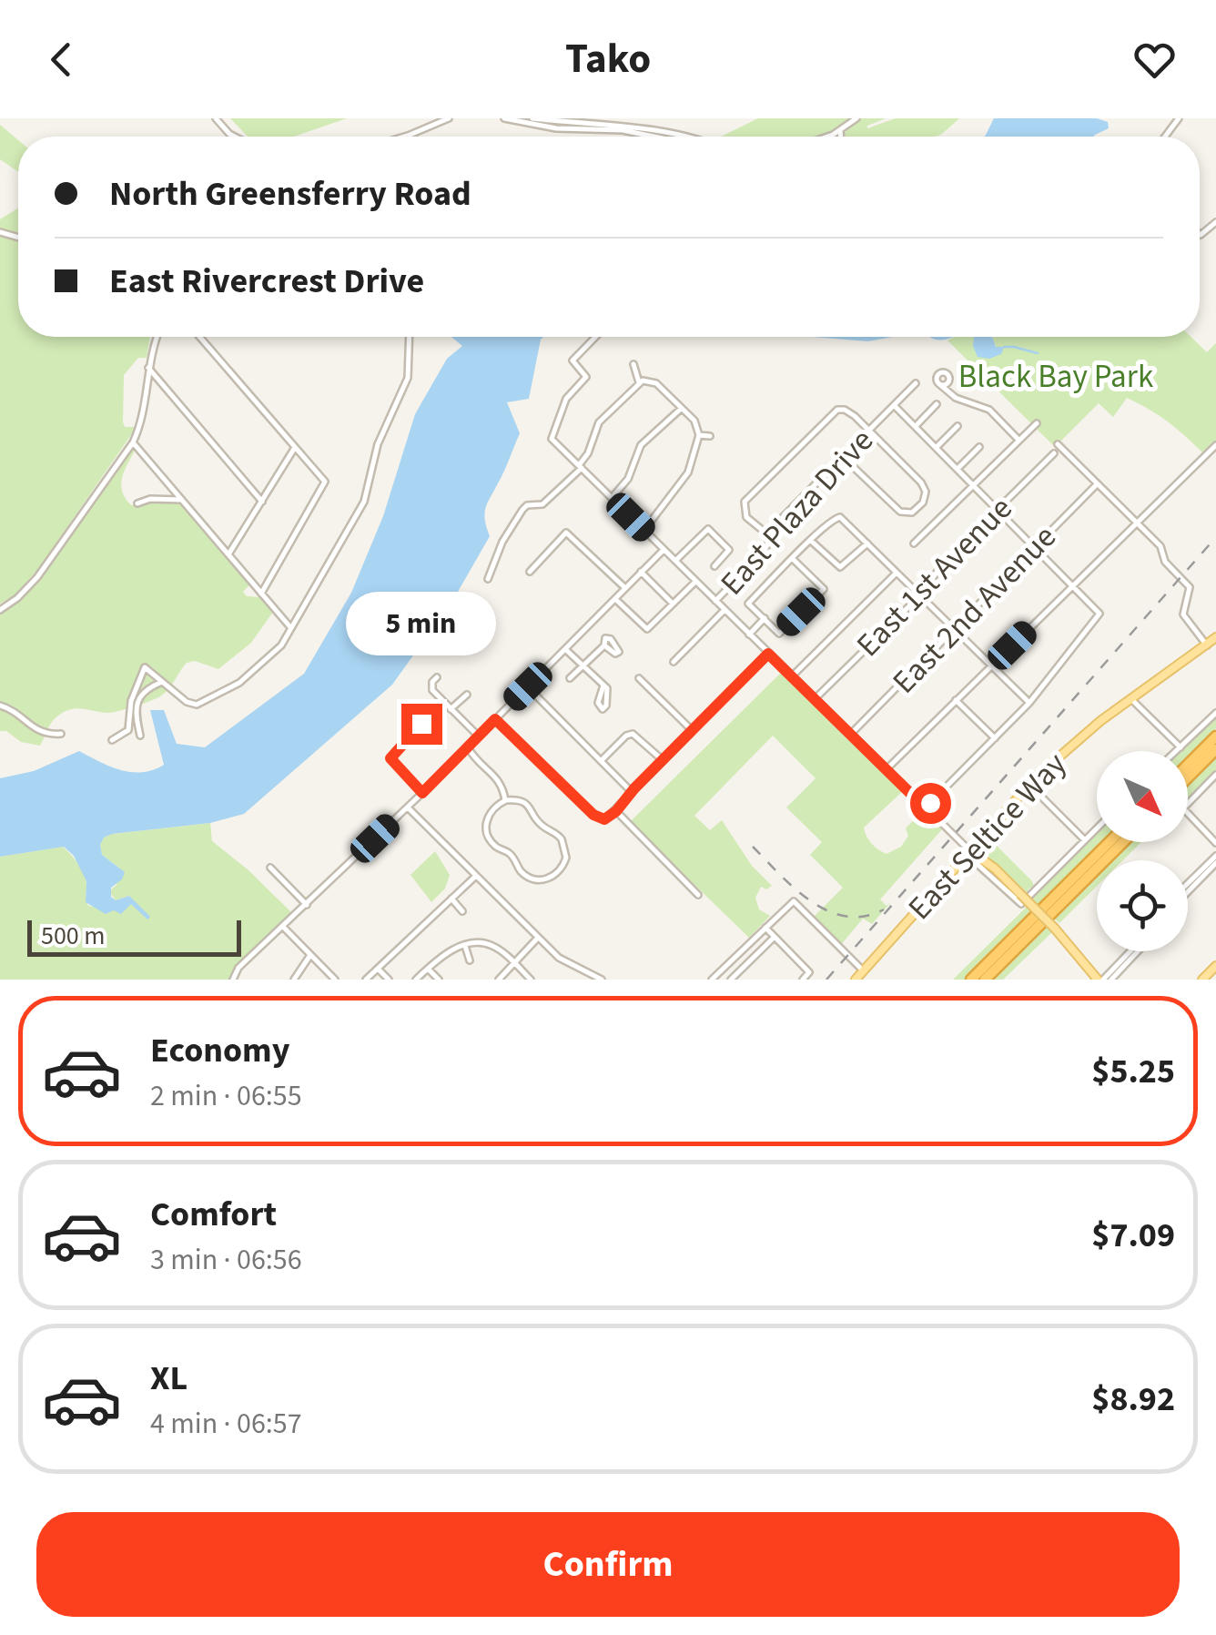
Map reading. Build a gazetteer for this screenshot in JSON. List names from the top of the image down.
{
  "streets": {
    "main road": ["East Seltice Way"],
    "street": ["East Plaza Drive", "East 1st Avenue", "East 2nd Avenue"]
  },
  "parks": ["Black Bay Park"],
  "scale_bar": "500 m",
  "north": "bottom right",
  "page": {
    "header": "Tako",
    "banner": ["North Greensferry Road", "East Rivercrest Drive"],
    "bubble": "5 min",
    "scale": "500 m",
    "list": [
      {
        "name": "Economy",
        "note": "2 min · 06:55",
        "value": "$5.25"
      },
      {
        "name": "Comfort",
        "note": "3 min · 06:56",
        "value": "$7.09"
      },
      {
        "name": "XL",
        "note": "4 min · 06:57",
        "value": "$8.92"
      }
    ],
    "buttons": "Confirm"
  }
}
